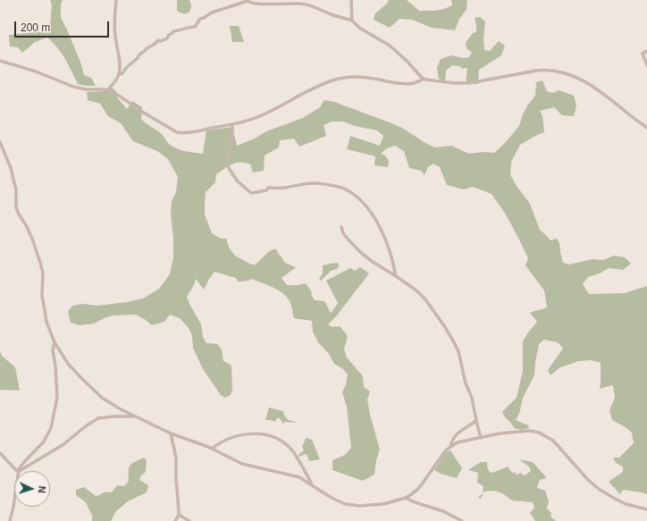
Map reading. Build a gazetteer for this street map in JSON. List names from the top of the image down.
{
  "scale_bar": "200 m",
  "north": "right"
}
